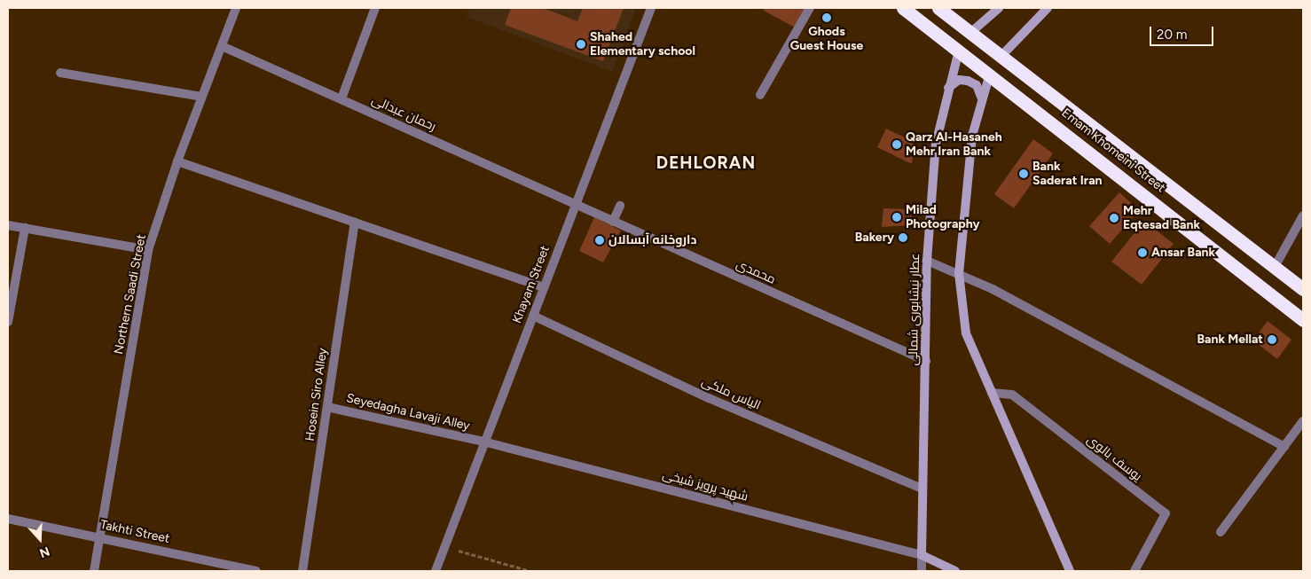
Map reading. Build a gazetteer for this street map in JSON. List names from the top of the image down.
{
  "streets": {
    "highway": ["Emam Khomeini Street"],
    "main road": ["عطار نیشابوری شمالی"],
    "street": [
      "رحمان عبدالی",
      "محمدی",
      "Khayam Street",
      "Northern Saadi Street",
      "الیاس ملکی",
      "Hosein Siro Alley",
      "Seyedagha Lavaji Alley",
      "یوسف بالوی",
      "شهید پرویز شیخی",
      "Takhti Street"
    ]
  },
  "crossings": [
    ["رحمان عبدالی", "محمدی"],
    ["رحمان عبدالی", "Khayam Street"],
    ["رحمان عبدالی", "Northern Saadi Street"],
    ["Emam Khomeini Street", "عطار نیشابوری شمالی"],
    ["محمدی", "Khayam Street"],
    ["محمدی", "عطار نیشابوری شمالی"],
    ["Khayam Street", "الیاس ملکی"],
    ["Khayam Street", "Seyedagha Lavaji Alley"],
    ["Khayam Street", "شهید پرویز شیخی"],
    ["Northern Saadi Street", "Takhti Street"],
    ["عطار نیشابوری شمالی", "الیاس ملکی"],
    ["عطار نیشابوری شمالی", "شهید پرویز شیخی"],
    ["Hosein Siro Alley", "Seyedagha Lavaji Alley"],
    ["Seyedagha Lavaji Alley", "شهید پرویز شیخی"]
  ],
  "districts": ["DEHLORAN"],
  "places": [
    "Ghods Guest House",
    "Shahed Elementary school",
    "Qarz Al-Hasaneh Mehr Iran Bank",
    "Bank Saderat Iran",
    "Milad Photography",
    "Mehr Eqtesad Bank",
    "Bakery",
    "داروخانه آبسالان",
    "Ansar Bank",
    "Bank Mellat"
  ],
  "scale_bar": "20 m",
  "north": "bottom"
}
